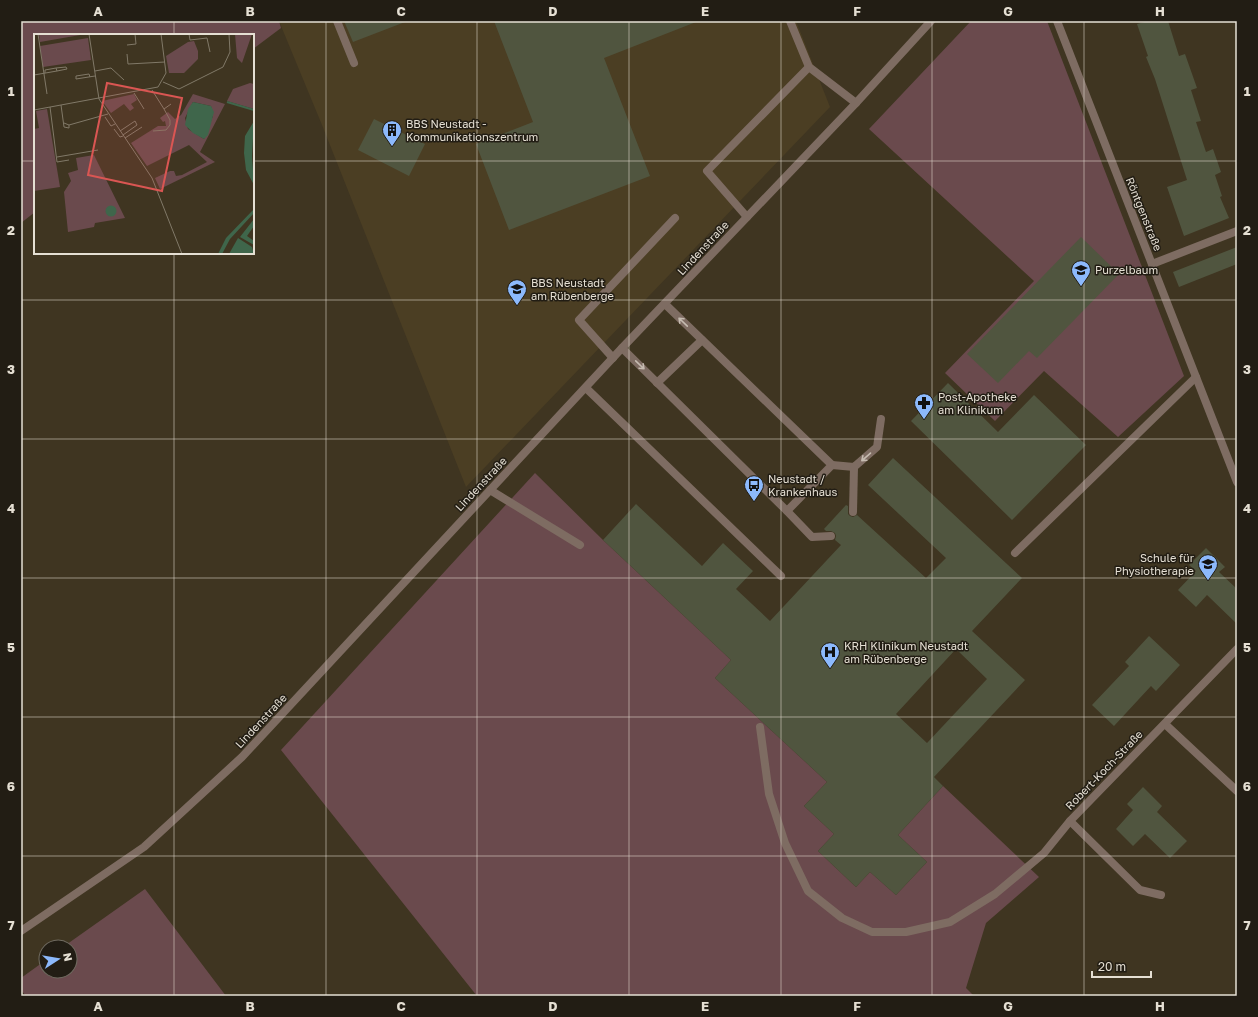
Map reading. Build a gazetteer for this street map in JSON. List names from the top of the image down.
{
  "streets": {
    "street": ["Röntgenstraße", "Lindenstraße", "Robert-Koch-Straße"]
  },
  "places": {
    "building": ["BBS Neustadt - Kommunikationszentrum"],
    "school or university": ["Purzelbaum", "BBS Neustadt am Rübenberge", "Schule für Physiotherapie"],
    "pharmacy": ["Post-Apotheke am Klinikum"],
    "bus stop": ["Neustadt / Krankenhaus"],
    "hospital": ["KRH Klinikum Neustadt am Rübenberge"]
  },
  "scale_bar": "20 m",
  "north": "right",
  "grid": {
    "columns": [
      "A",
      "B",
      "C",
      "D",
      "E",
      "F",
      "G",
      "H"
    ],
    "rows": [
      "1",
      "2",
      "3",
      "4",
      "5",
      "6",
      "7"
    ]
  }
}
